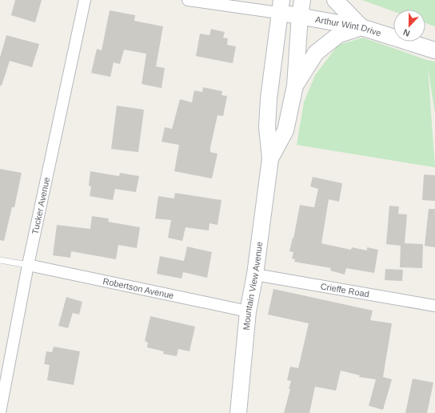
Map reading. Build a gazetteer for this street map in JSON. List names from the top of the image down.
{
  "streets": {
    "main road": ["Arthur Wint Drive", "Mountain View Avenue"],
    "street": ["Tucker Avenue", "Robertson Avenue", "Crieffe Road"]
  },
  "crossings": [
    ["Arthur Wint Drive", "Mountain View Avenue"],
    ["Tucker Avenue", "Robertson Avenue"],
    ["Mountain View Avenue", "Robertson Avenue"],
    ["Mountain View Avenue", "Crieffe Road"]
  ],
  "north": "bottom"
}
